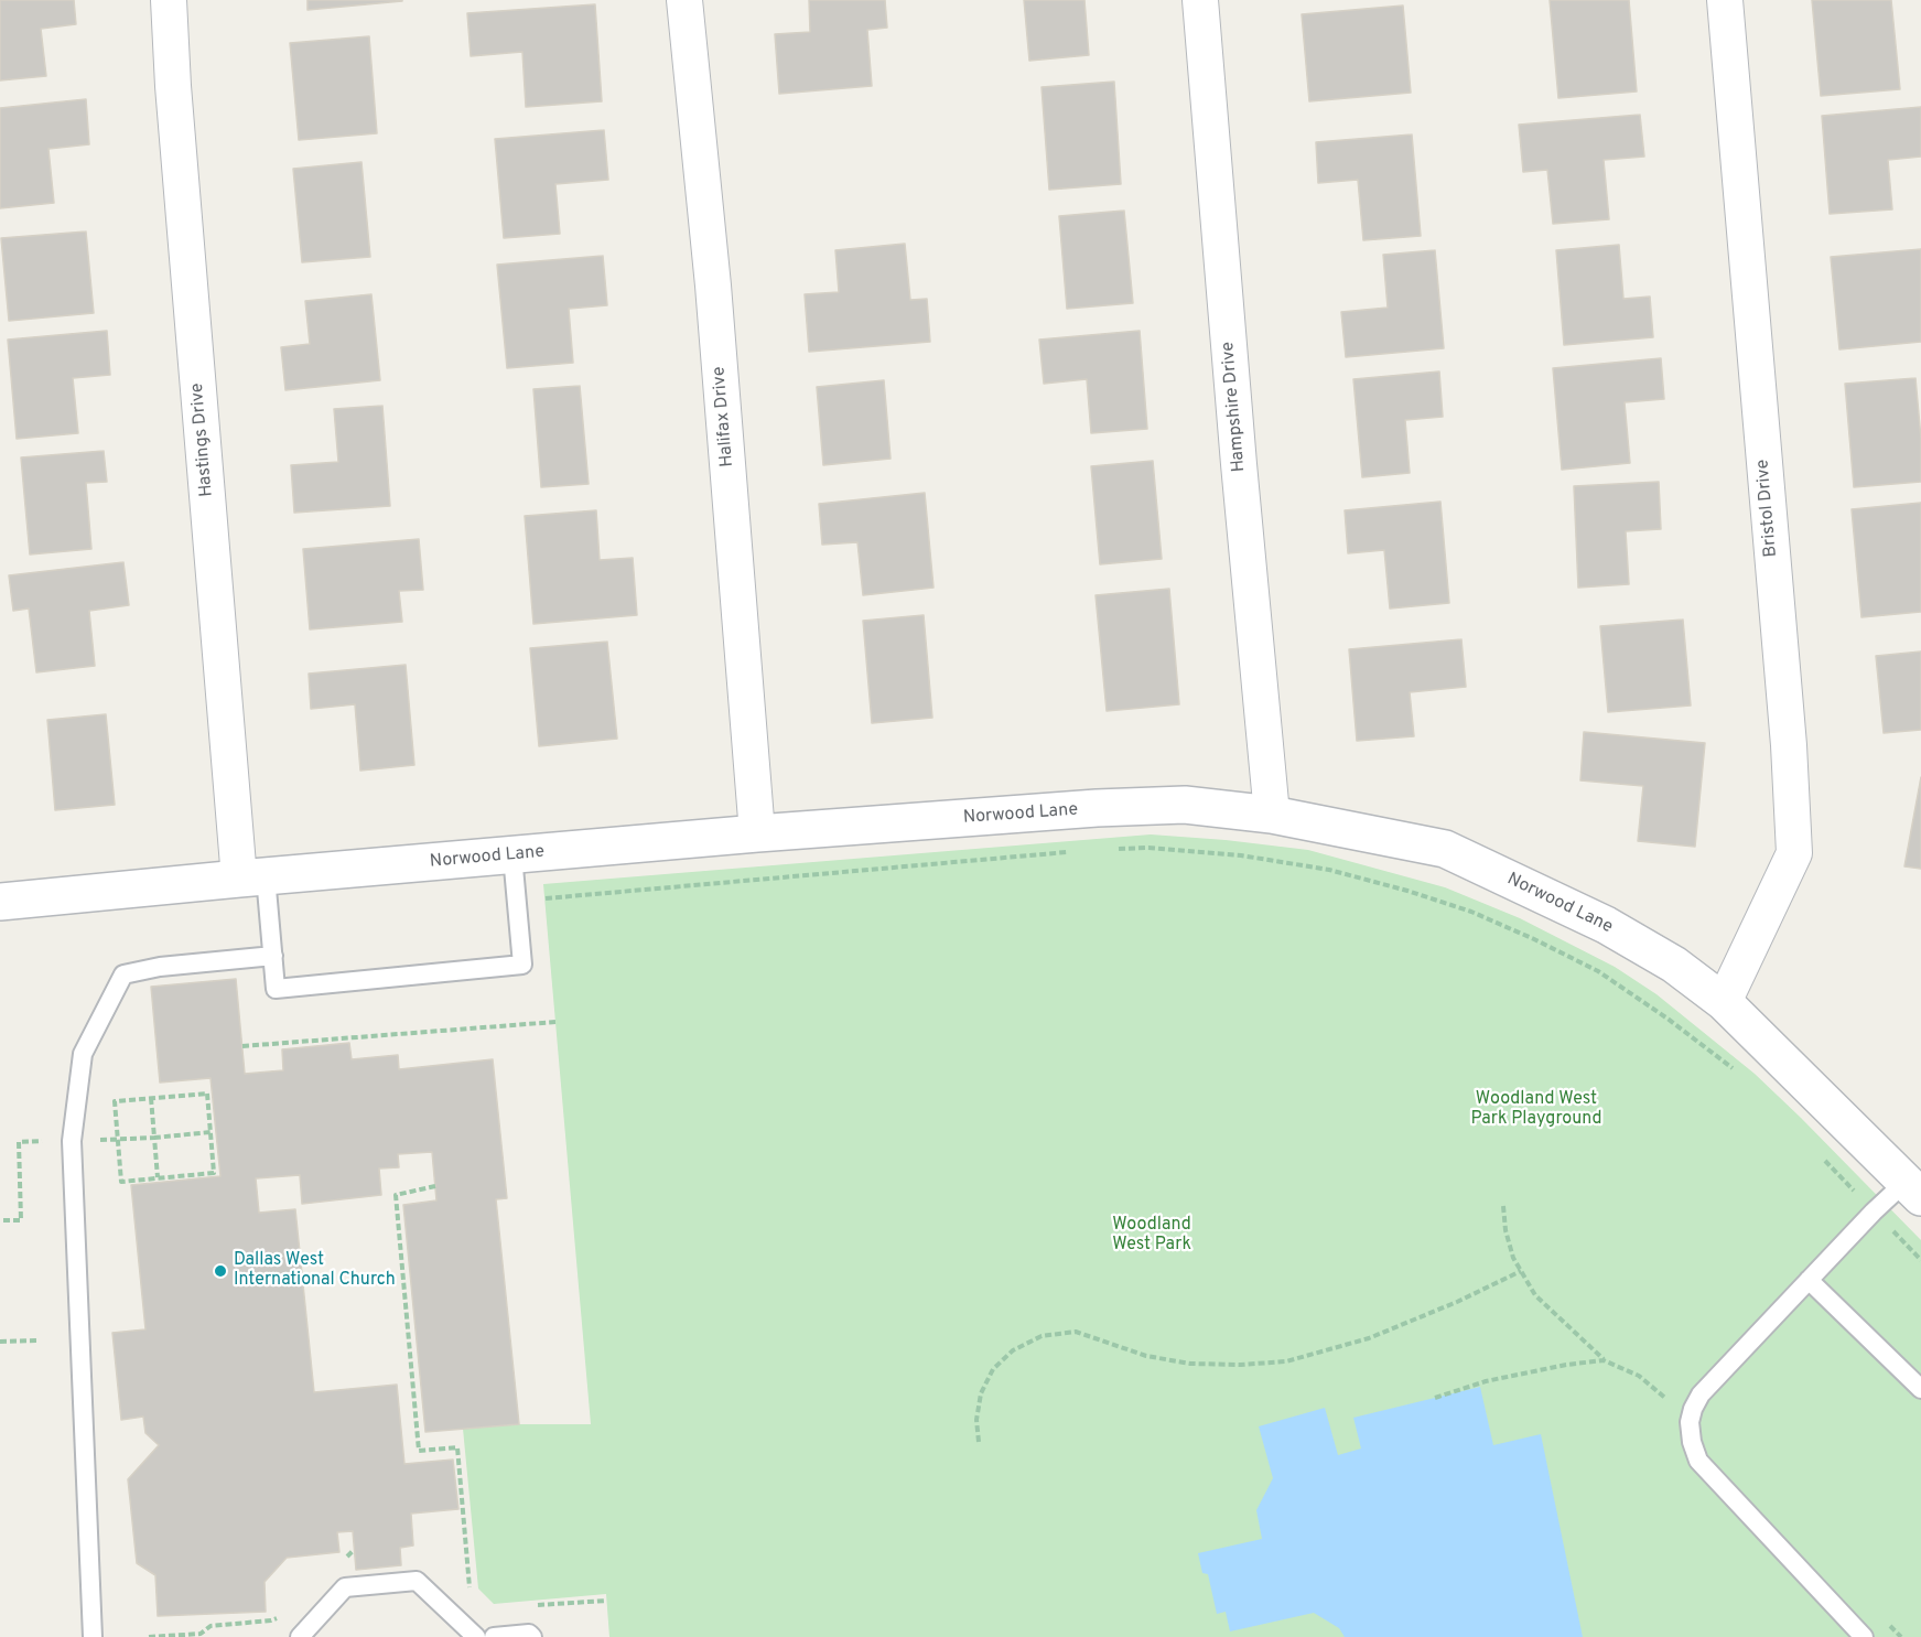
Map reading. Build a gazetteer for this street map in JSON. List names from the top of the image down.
{
  "streets": {
    "street": [
      "Hampshire Drive",
      "Halifax Drive",
      "Hastings Drive",
      "Bristol Drive",
      "Norwood Lane"
    ]
  },
  "crossings": [
    ["Hampshire Drive", "Norwood Lane"],
    ["Halifax Drive", "Norwood Lane"],
    ["Hastings Drive", "Norwood Lane"],
    ["Bristol Drive", "Norwood Lane"]
  ],
  "parks": ["Woodland West Park Playground", "Woodland West Park"],
  "places": ["Dallas West International Church"]
}
